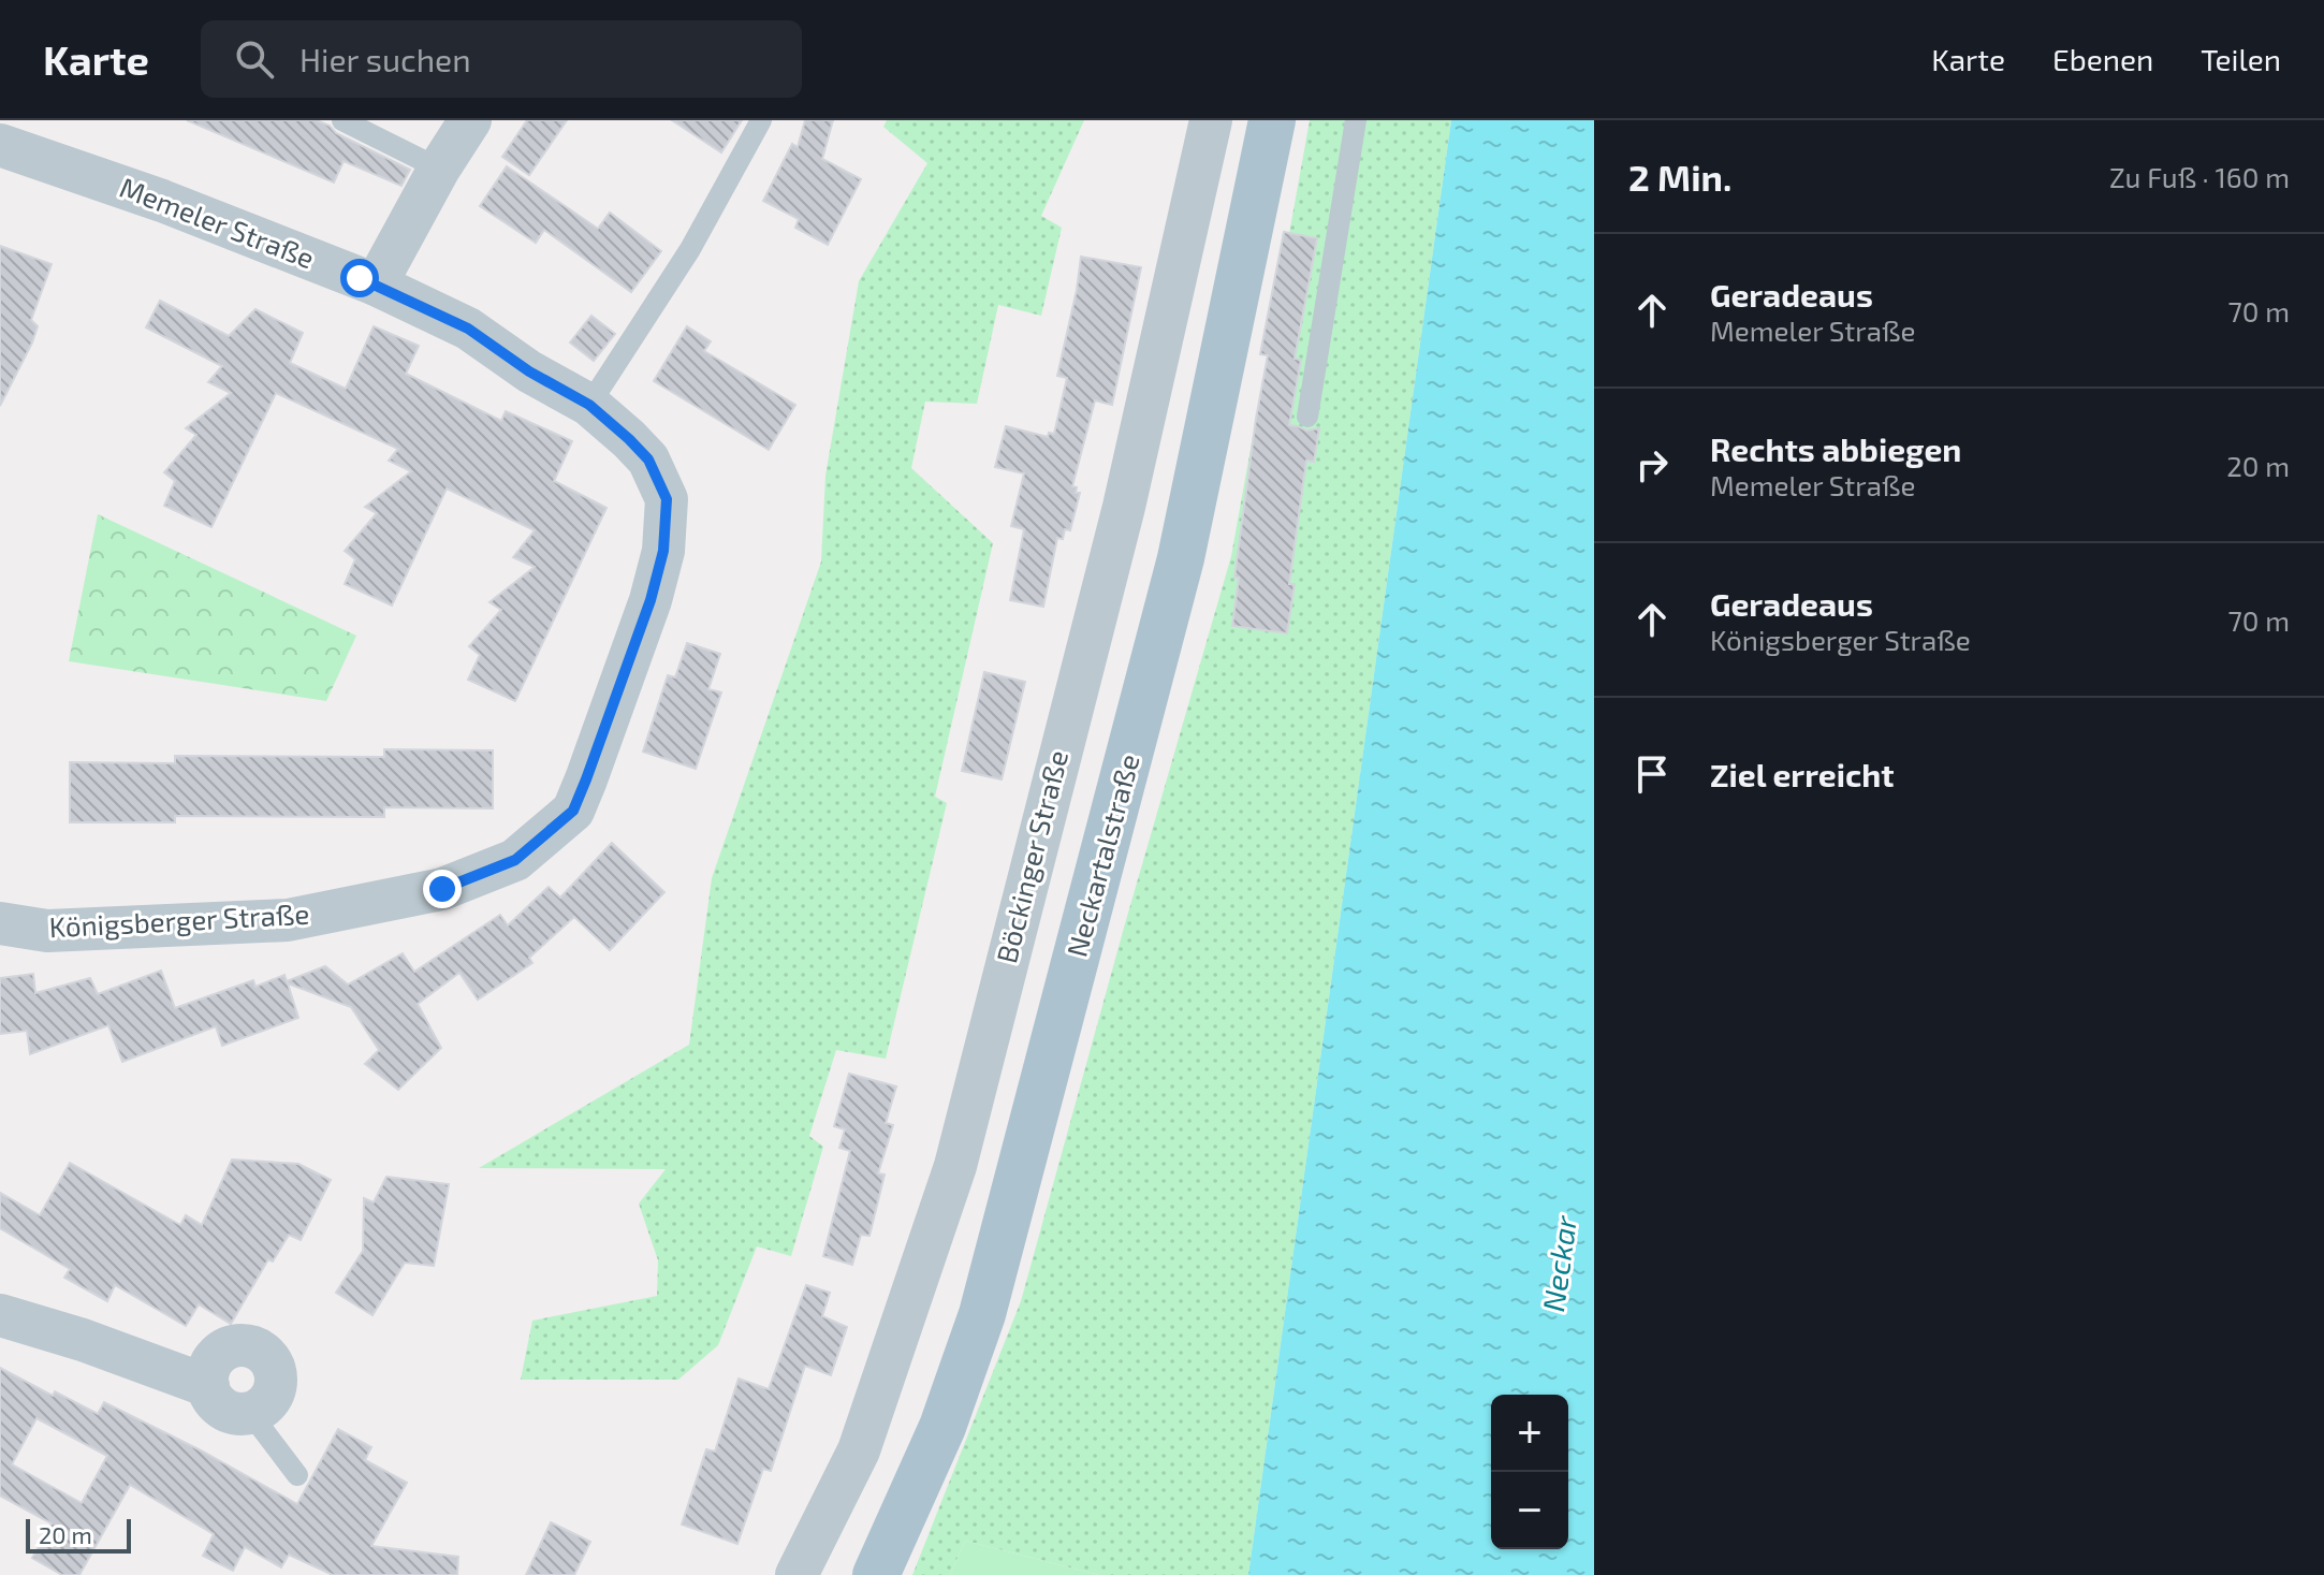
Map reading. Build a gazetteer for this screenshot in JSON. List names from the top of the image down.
{
  "streets": {
    "main road": ["Neckartalstraße"],
    "street": ["Memeler Straße", "Böckinger Straße", "Königsberger Straße"]
  },
  "crossings": [
    ["Memeler Straße", "Königsberger Straße"]
  ],
  "water": ["Neckar"],
  "scale_bar": "20 m",
  "page": {
    "header": "Karte",
    "search": "Hier suchen",
    "nav": ["Karte", "Ebenen", "Teilen"],
    "heading": ["2 Min.", "Zu Fuß · 160 m"],
    "list": [
      ["Geradeaus", "Memeler Straße", "70 m"],
      ["Rechts abbiegen", "Memeler Straße", "20 m"],
      ["Geradeaus", "Königsberger Straße", "70 m"],
      "Ziel erreicht"
    ],
    "map_buttons": ["+", "−"],
    "scale": "20 m"
  }
}
